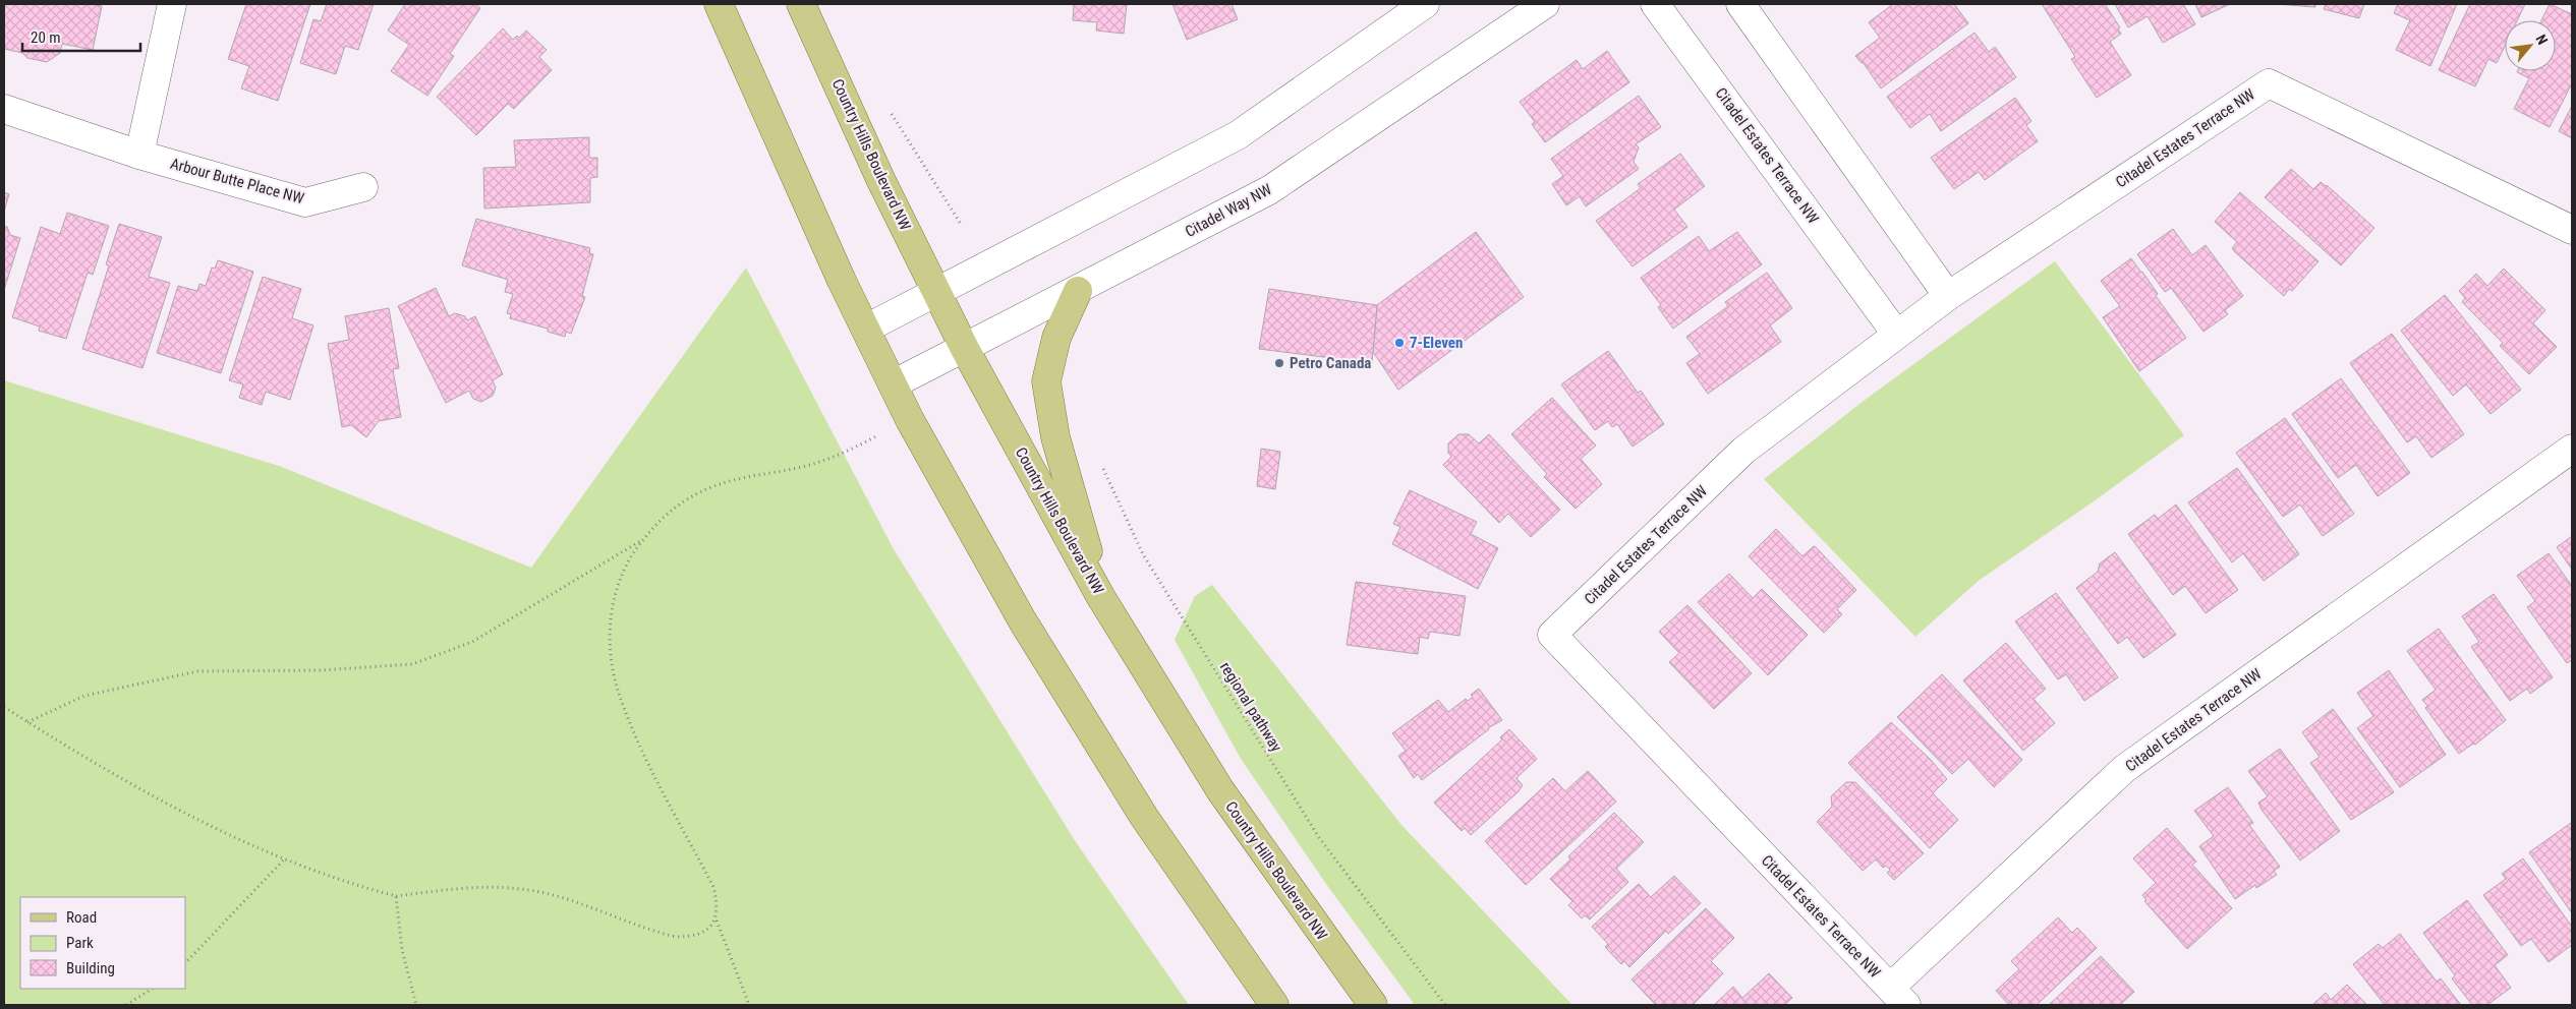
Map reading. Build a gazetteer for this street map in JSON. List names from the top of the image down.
{
  "streets": {
    "main road": ["Country Hills Boulevard NW"],
    "street": ["Citadel Estates Terrace NW", "Arbour Butte Place NW", "Citadel Way NW"],
    "path": ["regional pathway"]
  },
  "crossings": [
    ["Country Hills Boulevard NW", "Citadel Way NW"]
  ],
  "places": ["7-Eleven", "Petro Canada"],
  "legend": ["Road", "Park", "Building"],
  "scale_bar": "20 m",
  "north": "top right"
}
